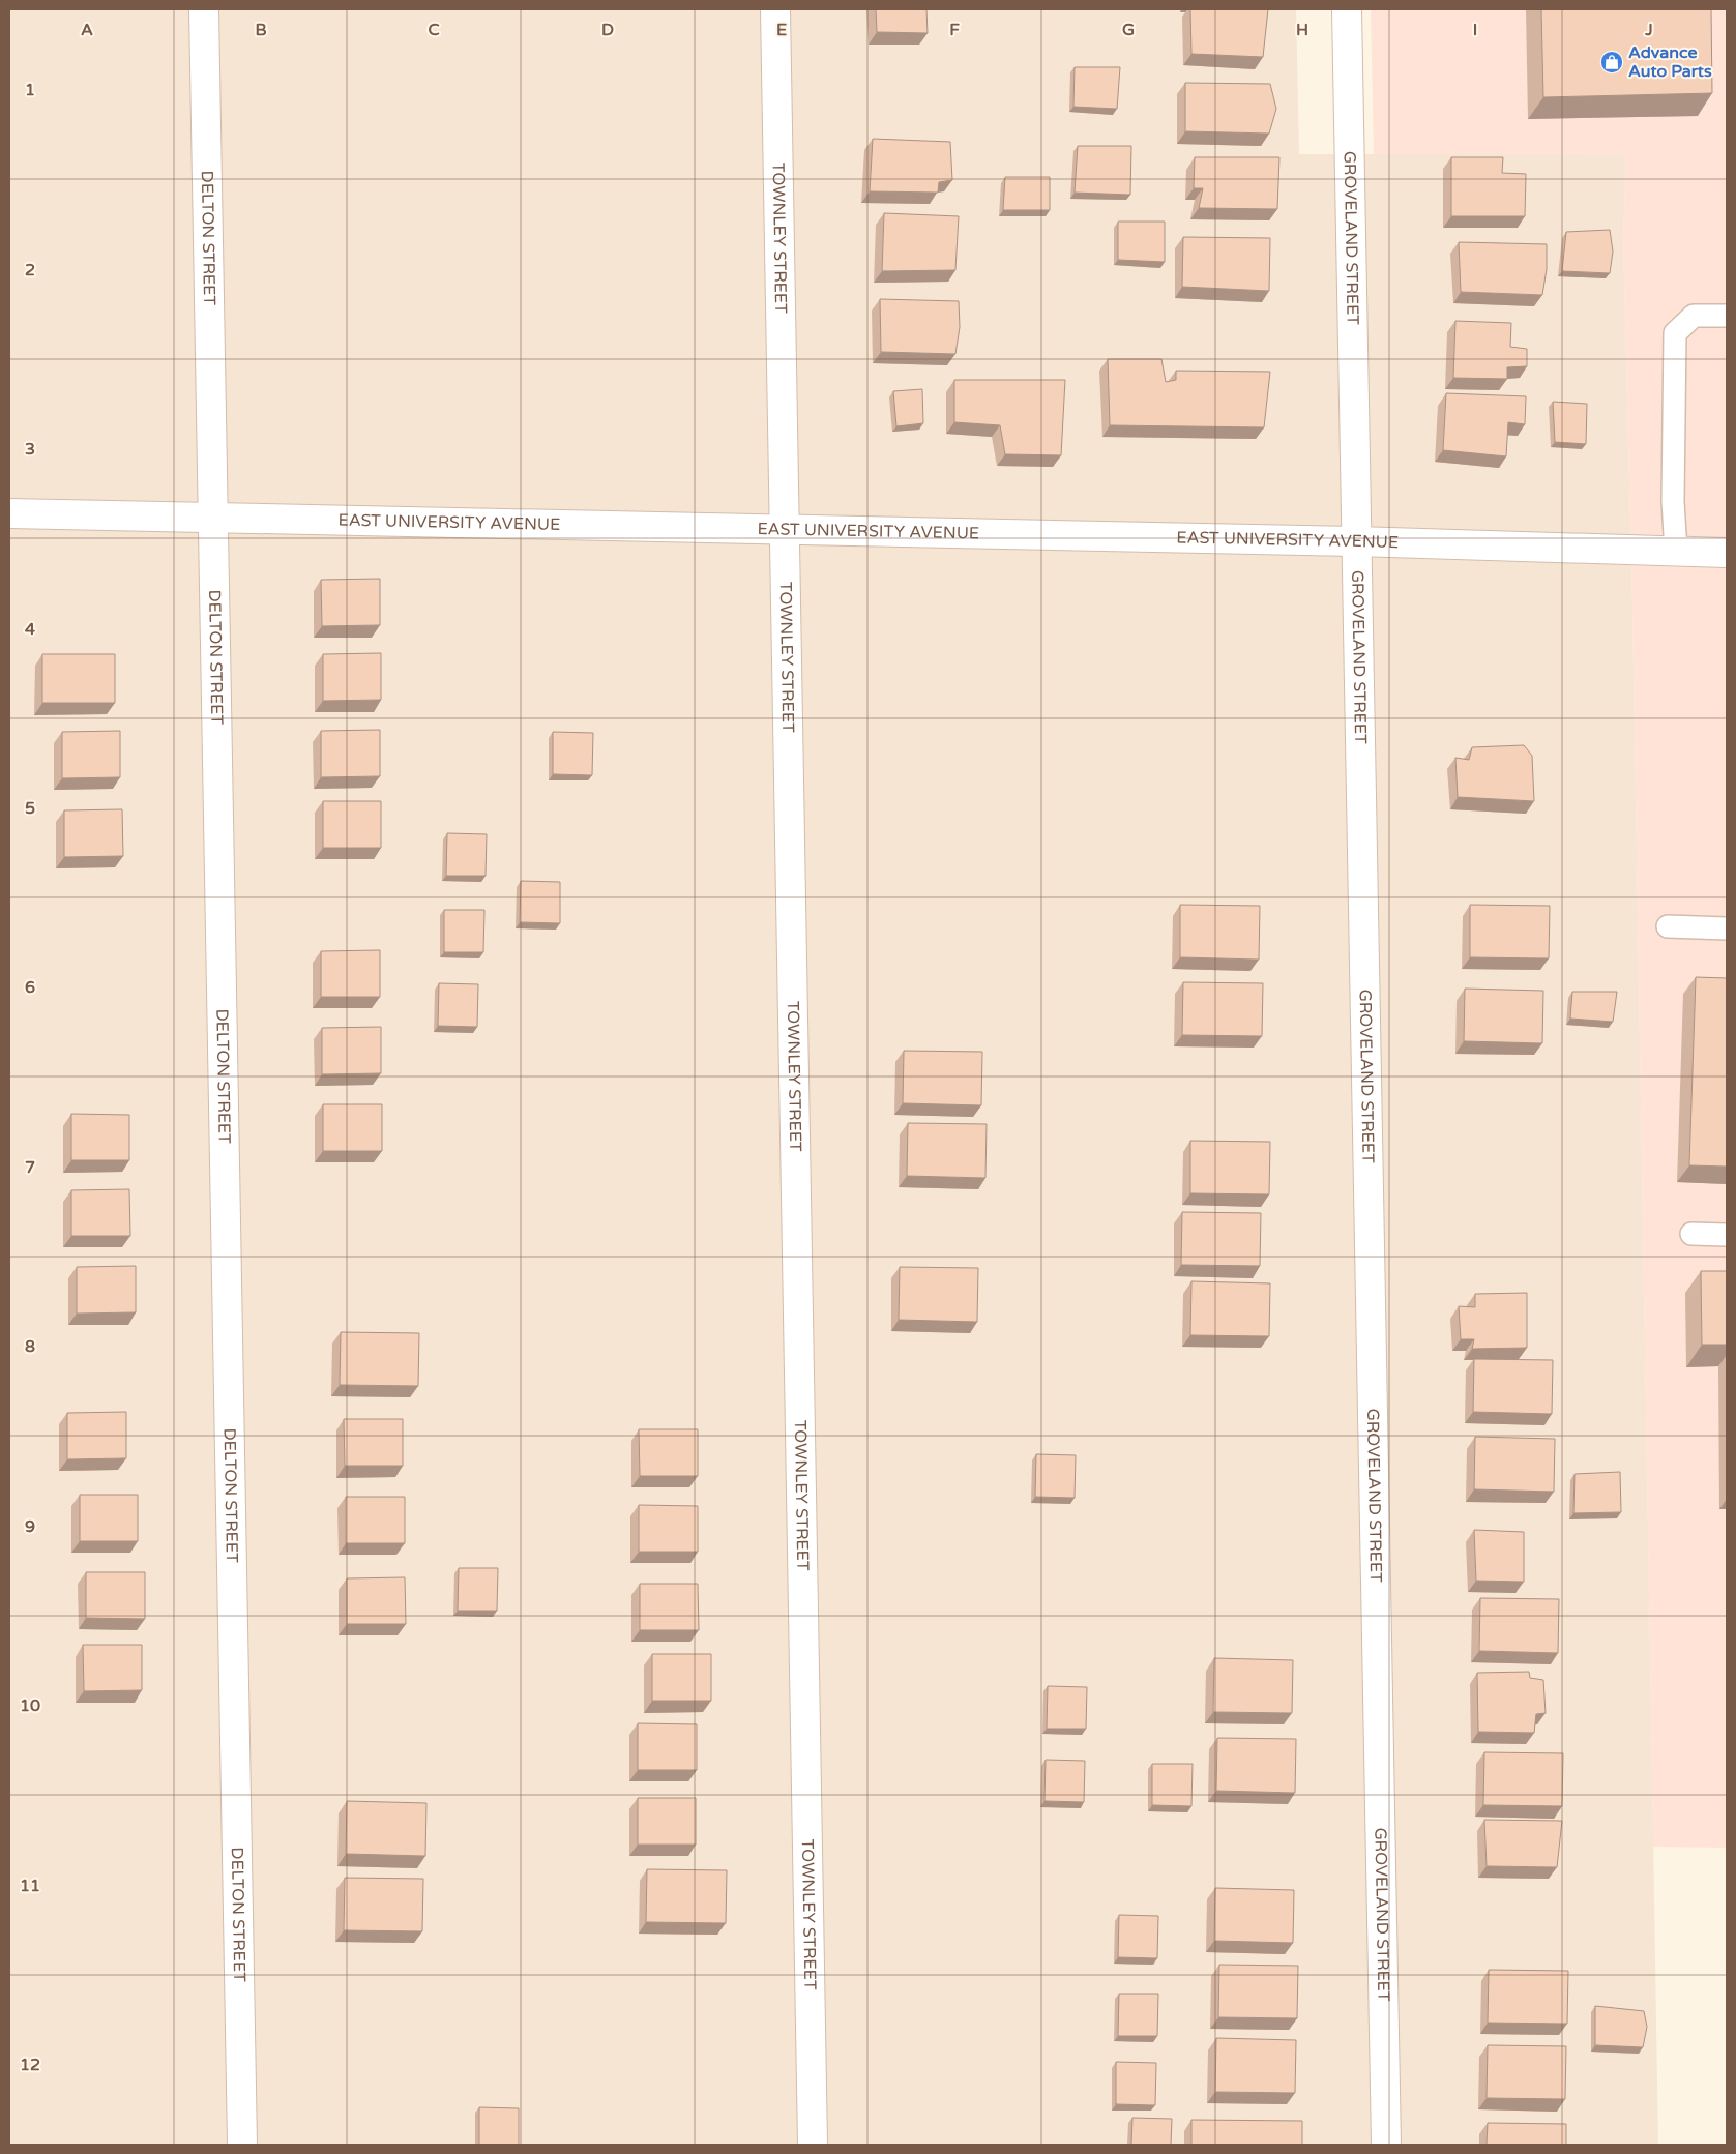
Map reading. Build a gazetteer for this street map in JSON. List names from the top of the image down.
{
  "streets": {
    "street": [
      "DELTON STREET",
      "TOWNLEY STREET",
      "GROVELAND STREET",
      "EAST UNIVERSITY AVENUE"
    ]
  },
  "crossings": [
    ["DELTON STREET", "EAST UNIVERSITY AVENUE"],
    ["TOWNLEY STREET", "EAST UNIVERSITY AVENUE"],
    ["GROVELAND STREET", "EAST UNIVERSITY AVENUE"]
  ],
  "places": {
    "shop": ["Advance Auto Parts"]
  },
  "grid": {
    "columns": [
      "A",
      "B",
      "C",
      "D",
      "E",
      "F",
      "G",
      "H",
      "I",
      "J"
    ],
    "rows": [
      "1",
      "2",
      "3",
      "4",
      "5",
      "6",
      "7",
      "8",
      "9",
      "10",
      "11",
      "12"
    ]
  }
}
